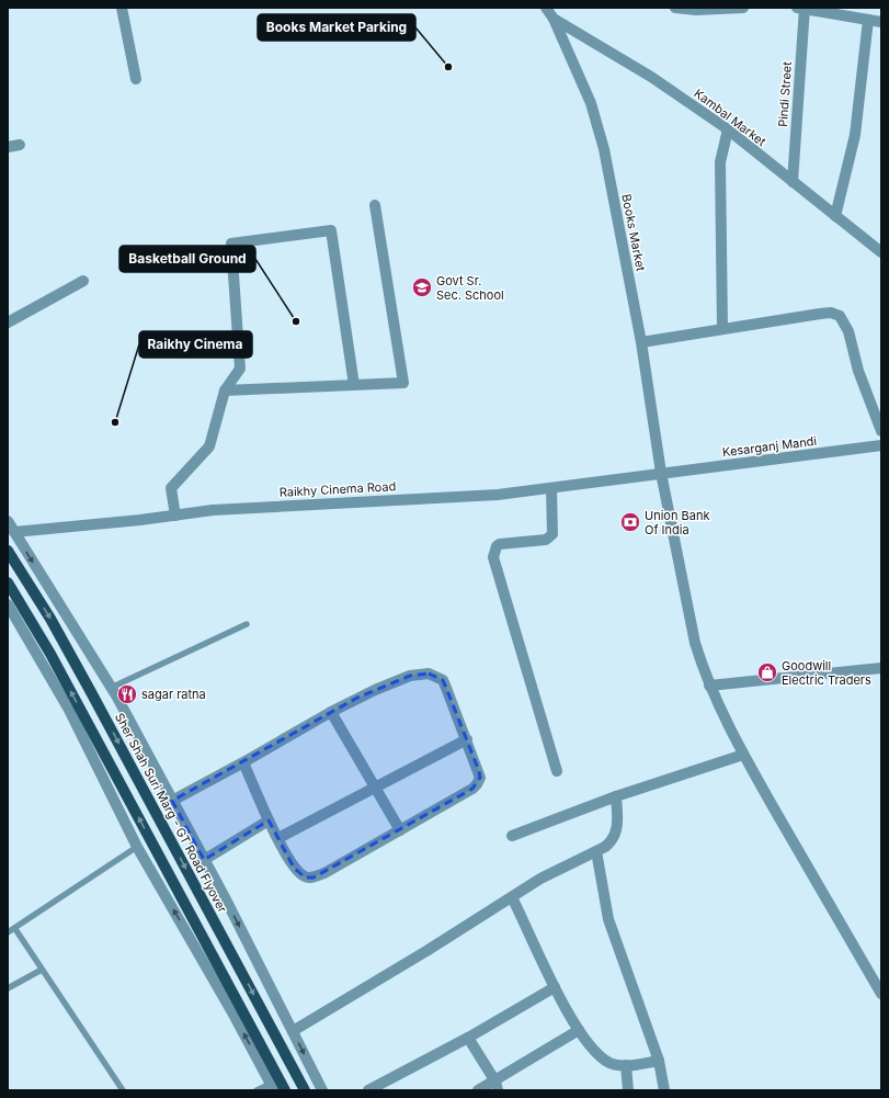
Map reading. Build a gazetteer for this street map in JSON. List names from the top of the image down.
{
  "streets": {
    "main road": ["Sher Shah Suri Marg - GT Road Flyover"],
    "street": [
      "Pindi Street",
      "Kambal Market",
      "Books Market",
      "Kesarganj Mandi",
      "Raikhy Cinema Road"
    ]
  },
  "crossings": [
    ["Pindi Street", "Kambal Market"],
    ["Kambal Market", "Books Market"],
    ["Books Market", "Kesarganj Mandi"],
    ["Books Market", "Raikhy Cinema Road"],
    ["Kesarganj Mandi", "Raikhy Cinema Road"]
  ],
  "places": {
    "other": ["Books Market Parking", "Basketball Ground", "Raikhy Cinema"],
    "school or university": ["Govt Sr. Sec. School"],
    "bank": ["Union Bank Of India"],
    "shop": ["Goodwill Electric Traders"],
    "restaurant": ["sagar ratna"]
  }
}
